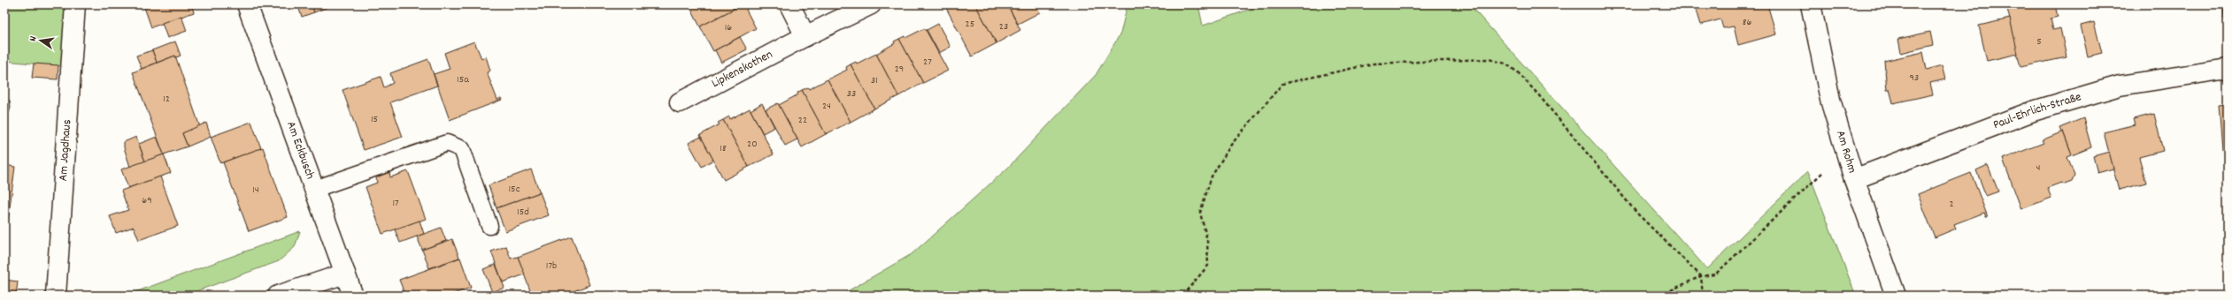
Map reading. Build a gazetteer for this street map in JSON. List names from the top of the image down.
{
  "streets": {
    "street": [
      "Lipkenskothen",
      "Paul-Ehrlich-Straße",
      "Am Jagdhaus",
      "Am Eckbusch",
      "Am Rohm"
    ]
  },
  "crossings": [
    ["Paul-Ehrlich-Straße", "Am Rohm"]
  ],
  "house_numbers": [
    "86",
    "25",
    "23",
    "16",
    "5",
    "27",
    "29",
    "93",
    "15a",
    "31",
    "33",
    "12",
    "24",
    "15",
    "22",
    "20",
    "18",
    "4",
    "15c",
    "14",
    "69",
    "17",
    "2",
    "15d",
    "17b"
  ],
  "north": "left"
}
